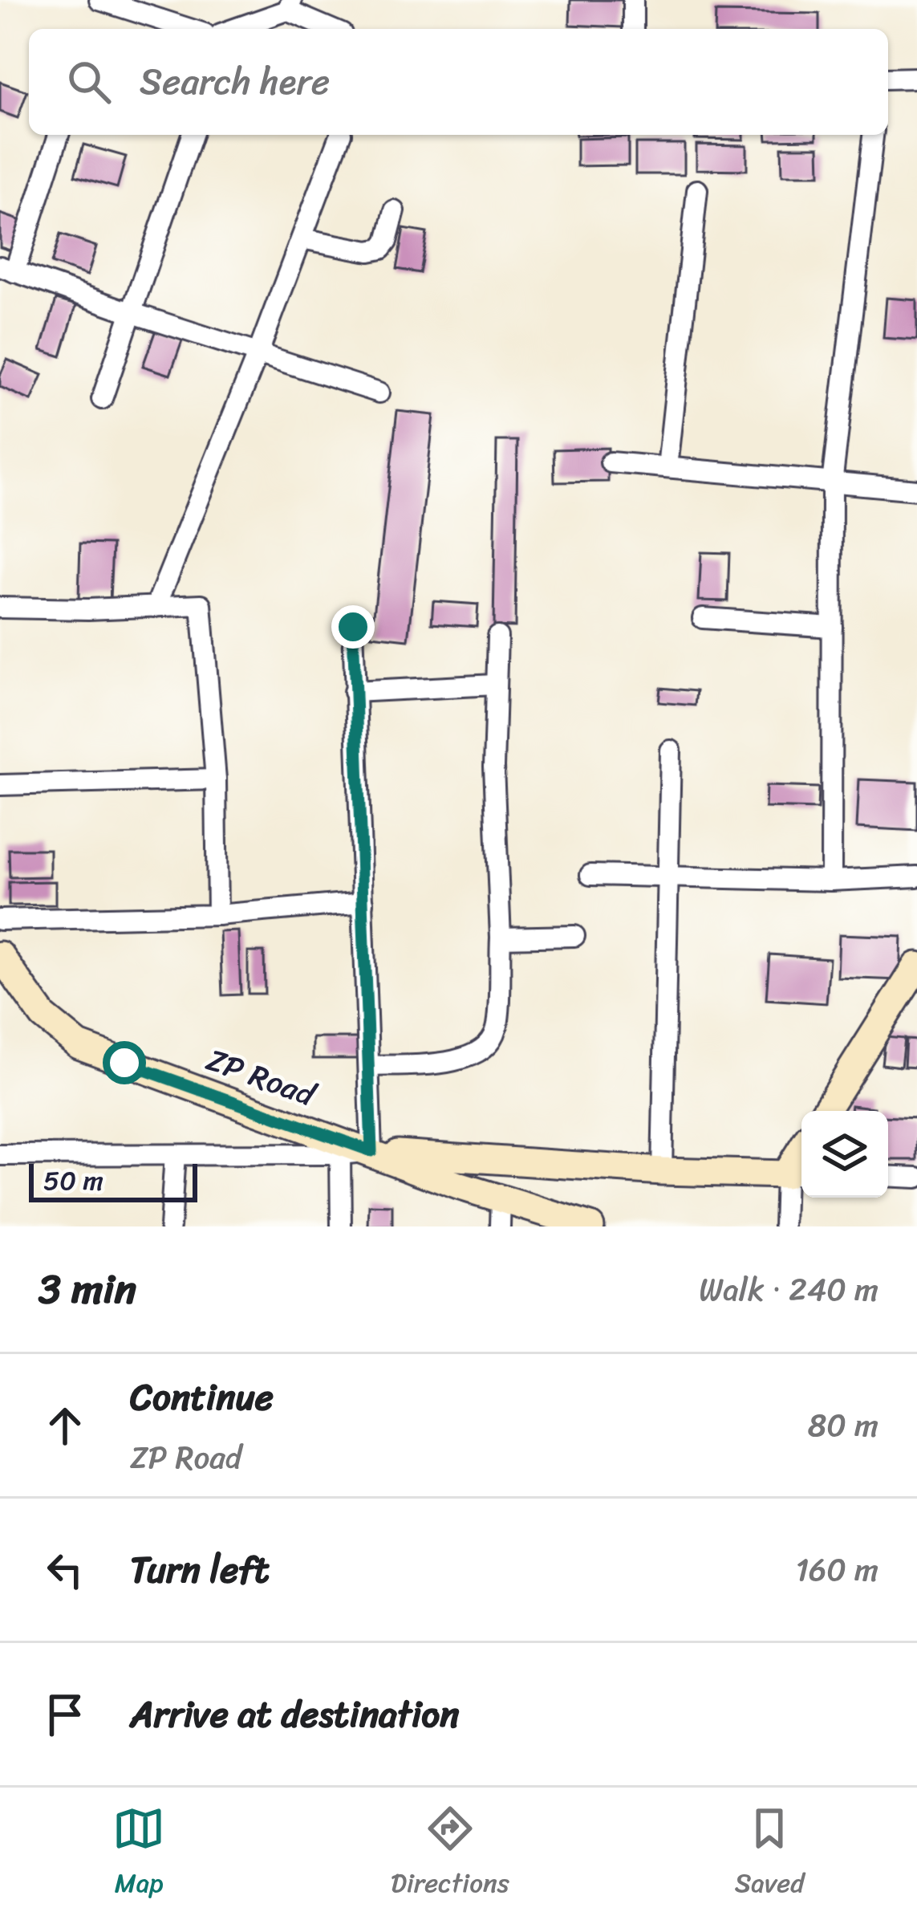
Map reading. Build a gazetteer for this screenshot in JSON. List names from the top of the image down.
{
  "streets": {
    "street": ["ZP Road"]
  },
  "scale_bar": "50 m",
  "page": {
    "search": "Search here",
    "scale": "50 m",
    "heading": ["3 min", "Walk · 240 m"],
    "list": [
      ["Continue", "ZP Road", "80 m"],
      ["Turn left", "160 m"],
      "Arrive at destination"
    ],
    "nav": ["Map", "Directions", "Saved"]
  }
}
